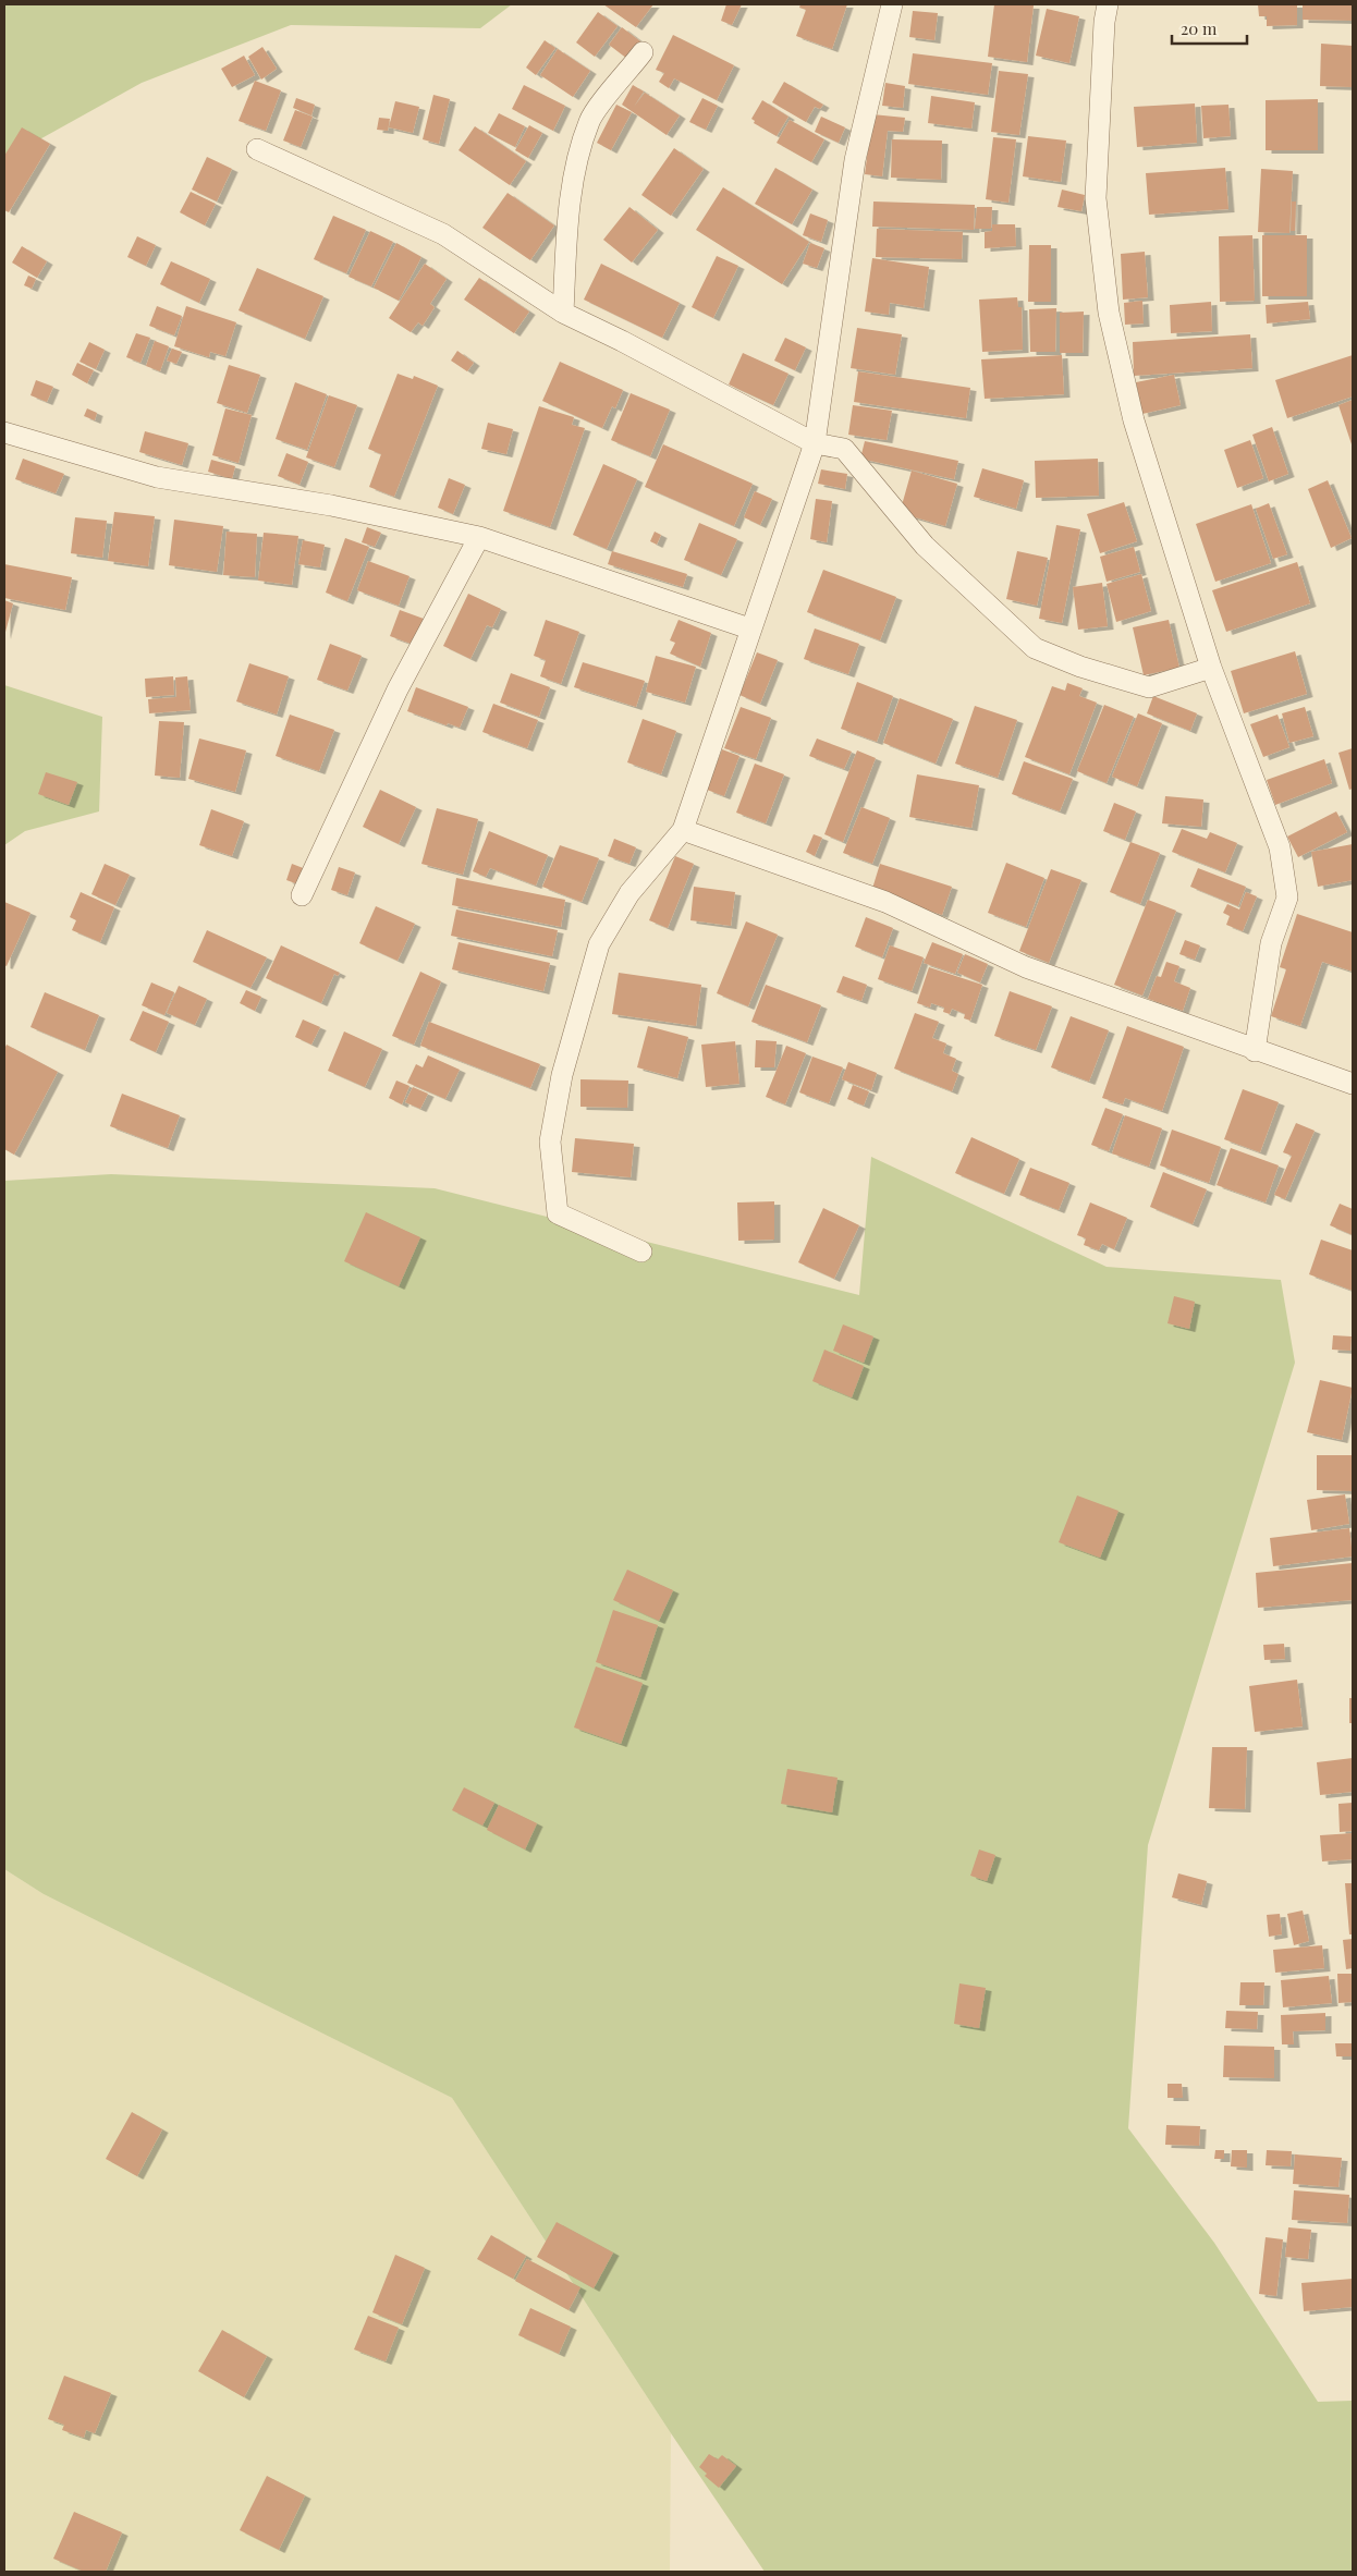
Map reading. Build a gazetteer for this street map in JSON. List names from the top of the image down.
{
  "scale_bar": "20 m"
}
